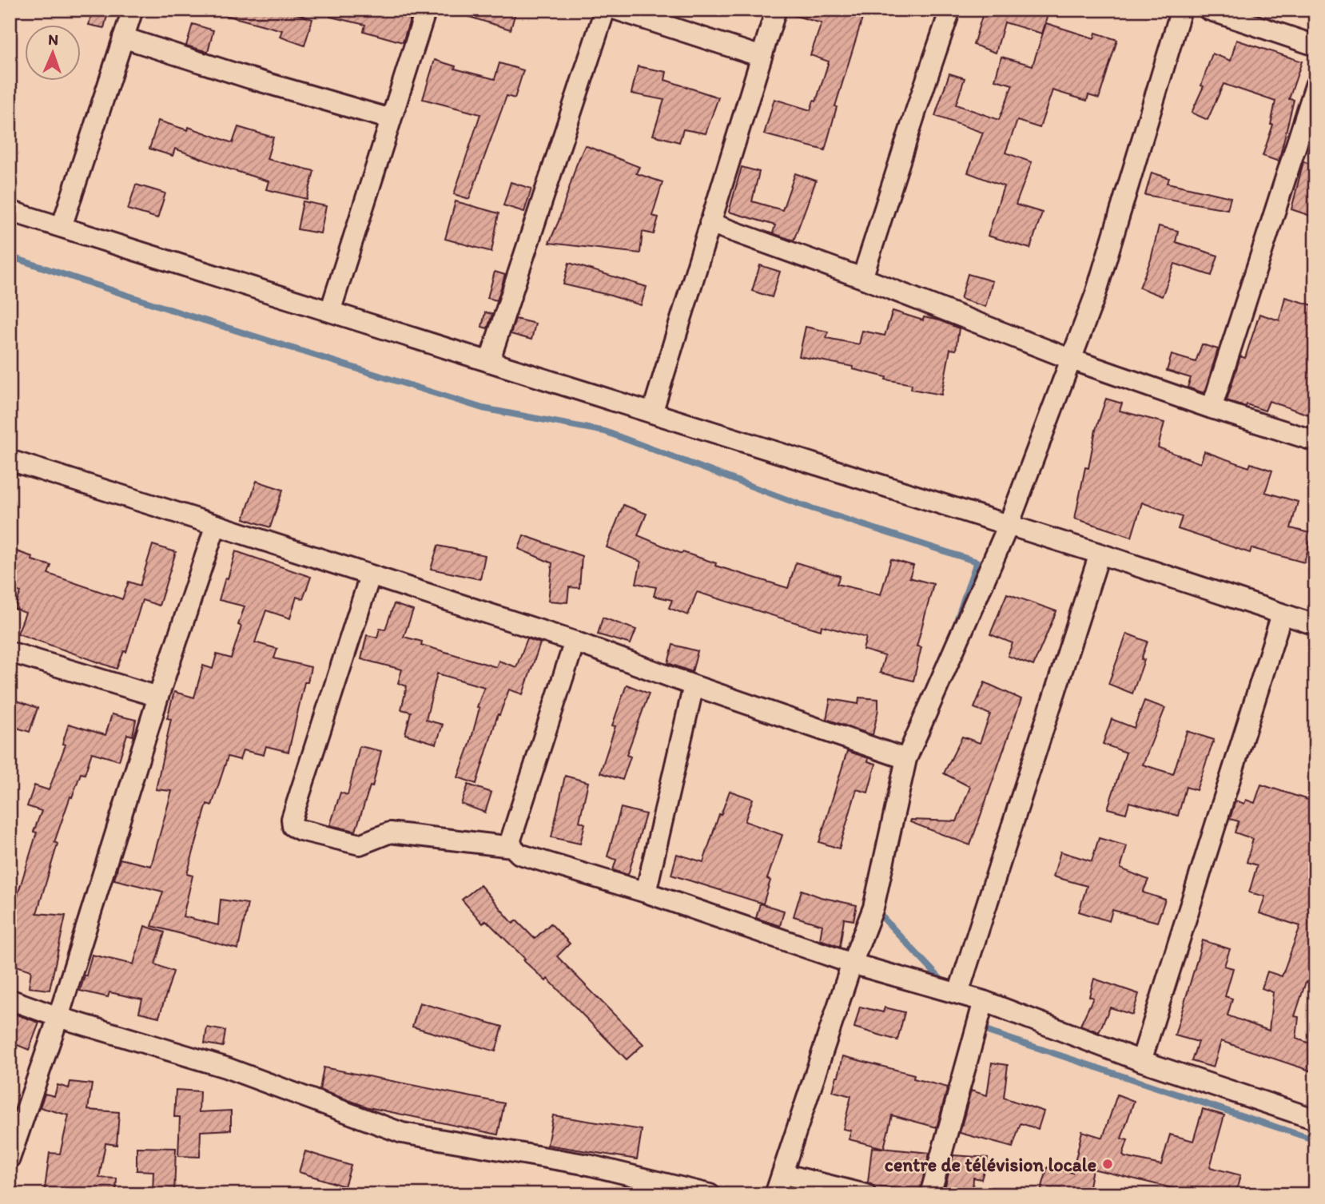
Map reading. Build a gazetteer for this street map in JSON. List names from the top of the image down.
{
  "places": ["centre de télévision locale"],
  "north": "top"
}
